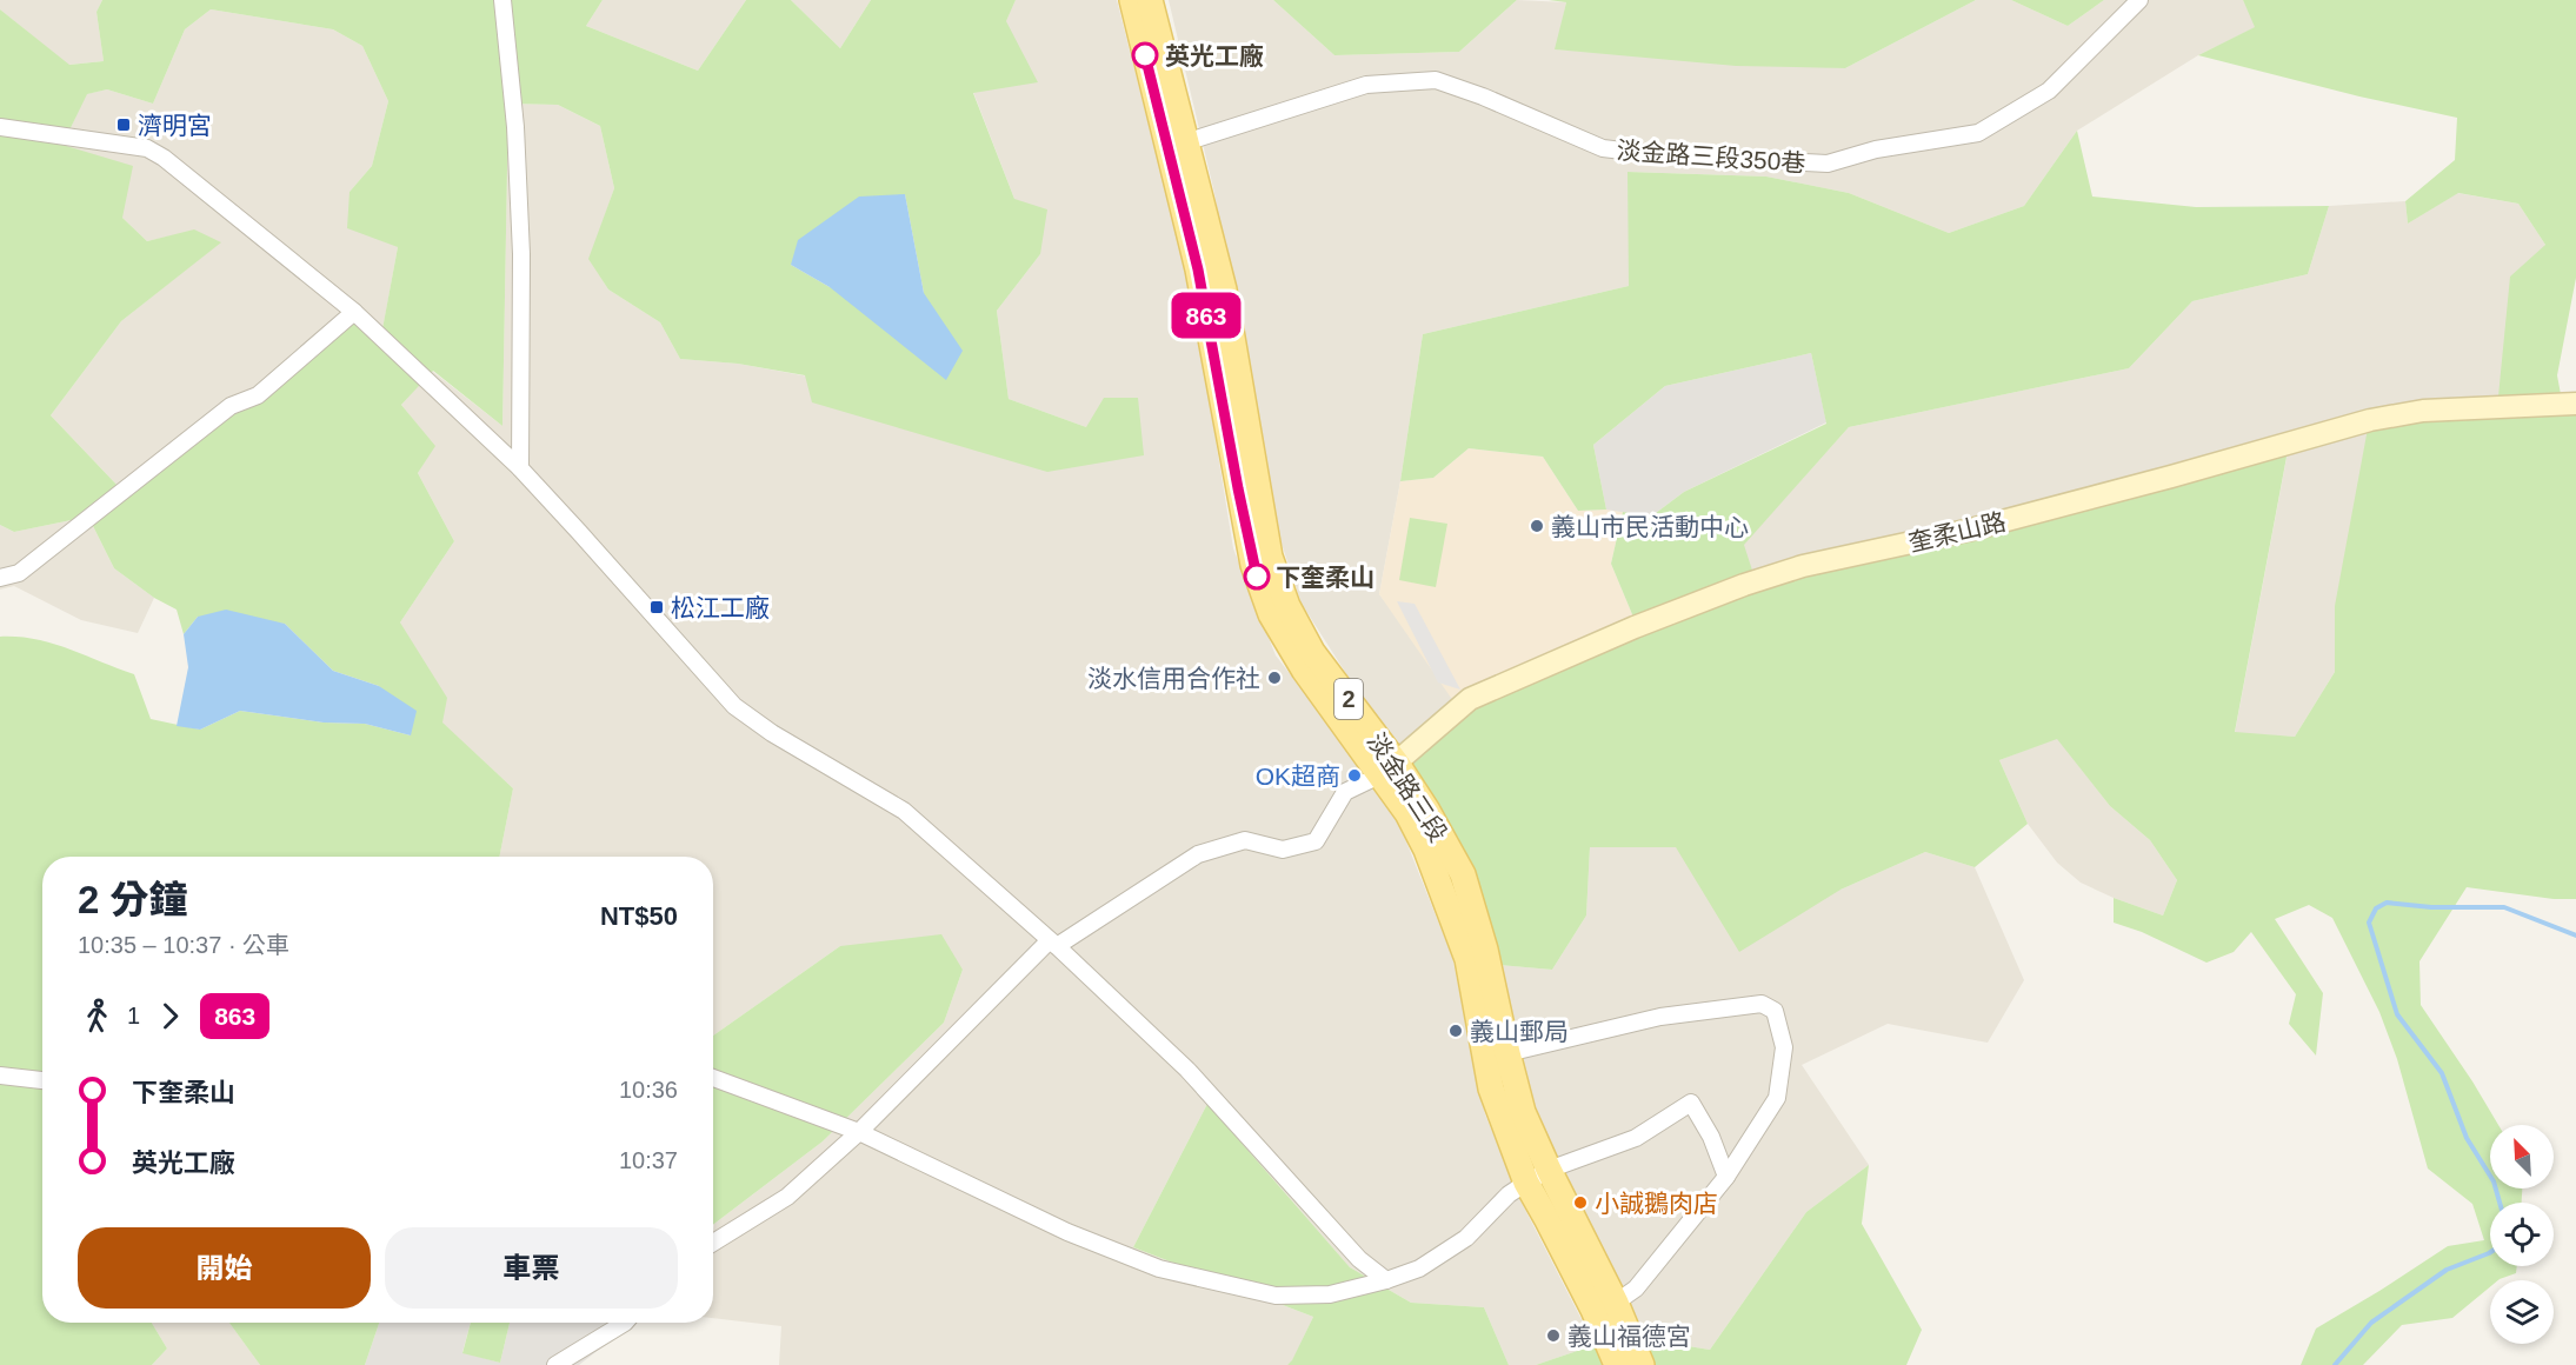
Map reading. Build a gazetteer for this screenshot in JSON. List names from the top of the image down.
{
  "streets": {
    "main road": ["2", "淡金路三段"],
    "street": ["淡金路三段350巷", "奎柔山路"]
  },
  "crossings": [
    ["淡金路三段350巷", "淡金路三段"],
    ["奎柔山路", "淡金路三段"]
  ],
  "places": {
    "other": [
      "英光工廠",
      "義山市民活動中心",
      "下奎柔山",
      "淡水信用合作社",
      "OK超商",
      "義山郵局",
      "小誠鵝肉店",
      "義山福德宮"
    ],
    "transit": ["濟明宮", "松江工廠"]
  },
  "lines": ["bus line 863"],
  "north": "top left",
  "page": {
    "on_map": "863",
    "heading": ["2 分鐘", "10:35 – 10:37 · 公車", "NT$50"],
    "legs": ["1", "863"],
    "list": [
      {
        "name": "下奎柔山",
        "value": "10:36"
      },
      {
        "name": "英光工廠",
        "value": "10:37"
      }
    ],
    "buttons": ["開始", "車票"]
  }
}
